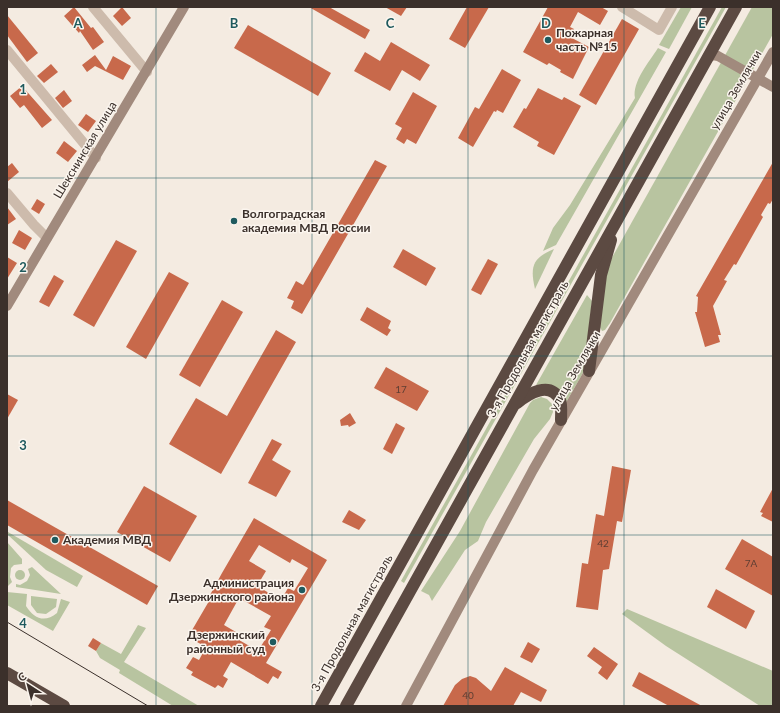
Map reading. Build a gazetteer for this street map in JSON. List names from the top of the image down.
{
  "streets": {
    "highway": ["3-я Продольная магистраль"],
    "main road": ["улица Землячки", "Шекснинская улица"]
  },
  "places": [
    "Пожарная часть №15",
    "Волгоградская академия МВД России",
    "Академия МВД",
    "Администрация Дзержинского района",
    "Дзержинский районный суд"
  ],
  "house_numbers": [
    "17",
    "42",
    "7А",
    "40"
  ],
  "north": "top left",
  "grid": {
    "columns": [
      "A",
      "B",
      "C",
      "D",
      "E"
    ],
    "rows": [
      "1",
      "2",
      "3",
      "4"
    ]
  }
}
